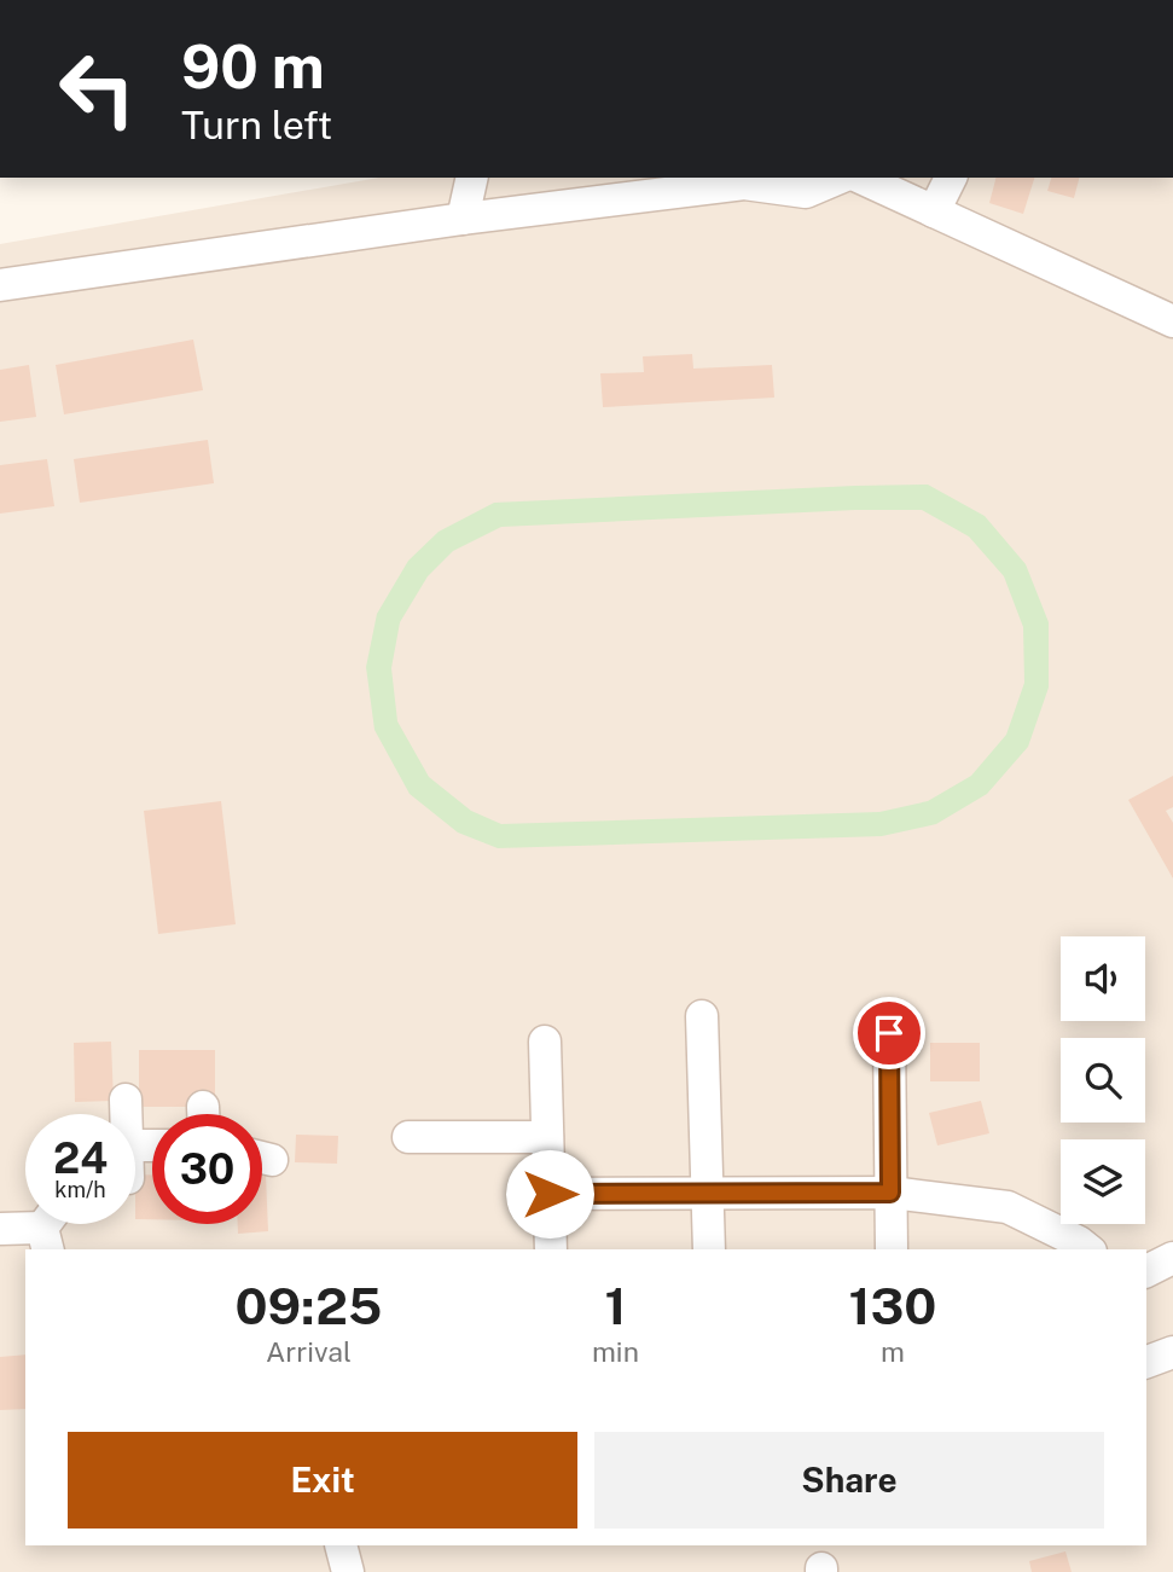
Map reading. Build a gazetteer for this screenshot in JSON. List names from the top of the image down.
{
  "page": {
    "turn": ["90 m", "Turn left"],
    "speed": "24 km/h",
    "limit": "30",
    "eta": [
      "09:25",
      "Arrival",
      "1",
      "min",
      "130",
      "m"
    ],
    "buttons": ["Exit", "Share"]
  }
}
